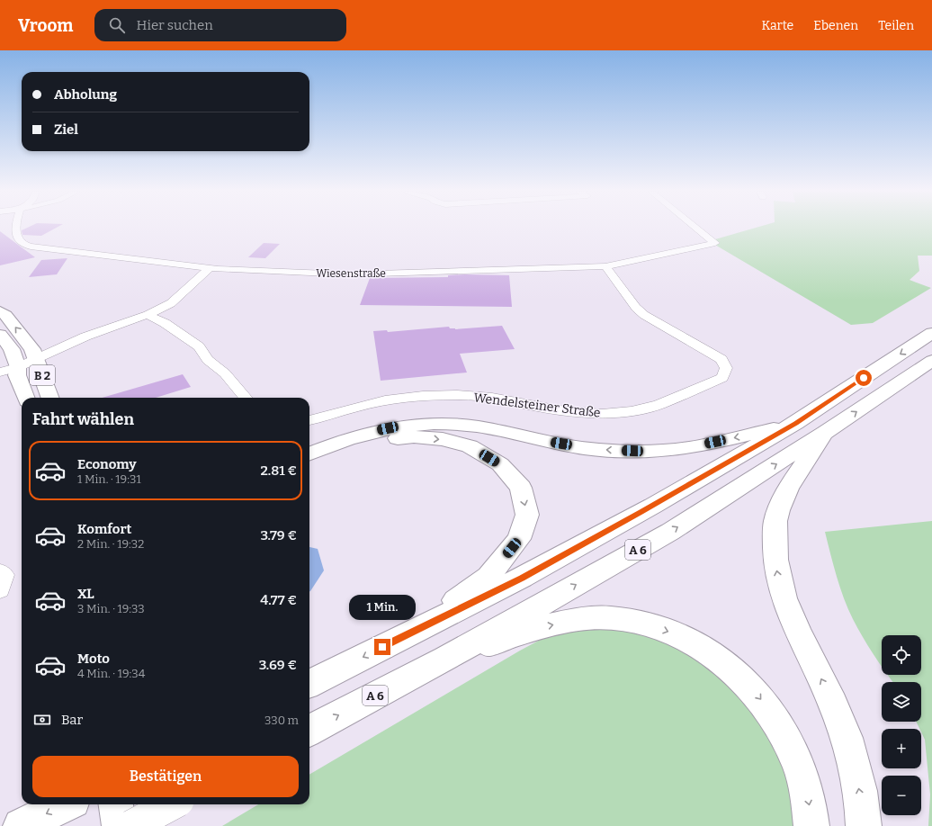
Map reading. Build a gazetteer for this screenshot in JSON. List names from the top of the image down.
{
  "streets": {
    "main road": ["B 2", "A 6"],
    "street": ["Wiesenstraße", "Wendelsteiner Straße"]
  },
  "crossings": [
    ["Wiesenstraße", "Wendelsteiner Straße"]
  ],
  "page": {
    "header": "Vroom",
    "search": "Hier suchen",
    "nav": ["Karte", "Ebenen", "Teilen"],
    "banner": ["Abholung", "Ziel"],
    "heading": "Fahrt wählen",
    "list": [
      {
        "name": "Economy",
        "note": "1 Min. · 19:31",
        "value": "2.81 €"
      },
      {
        "name": "Komfort",
        "note": "2 Min. · 19:32",
        "value": "3.79 €"
      },
      {
        "name": "XL",
        "note": "3 Min. · 19:33",
        "value": "4.77 €"
      },
      {
        "name": "Moto",
        "note": "4 Min. · 19:34",
        "value": "3.69 €"
      }
    ],
    "bubble": "1 Min.",
    "map_buttons": ["+", "−"],
    "pay": ["Bar", "330 m"],
    "buttons": "Bestätigen"
  }
}
